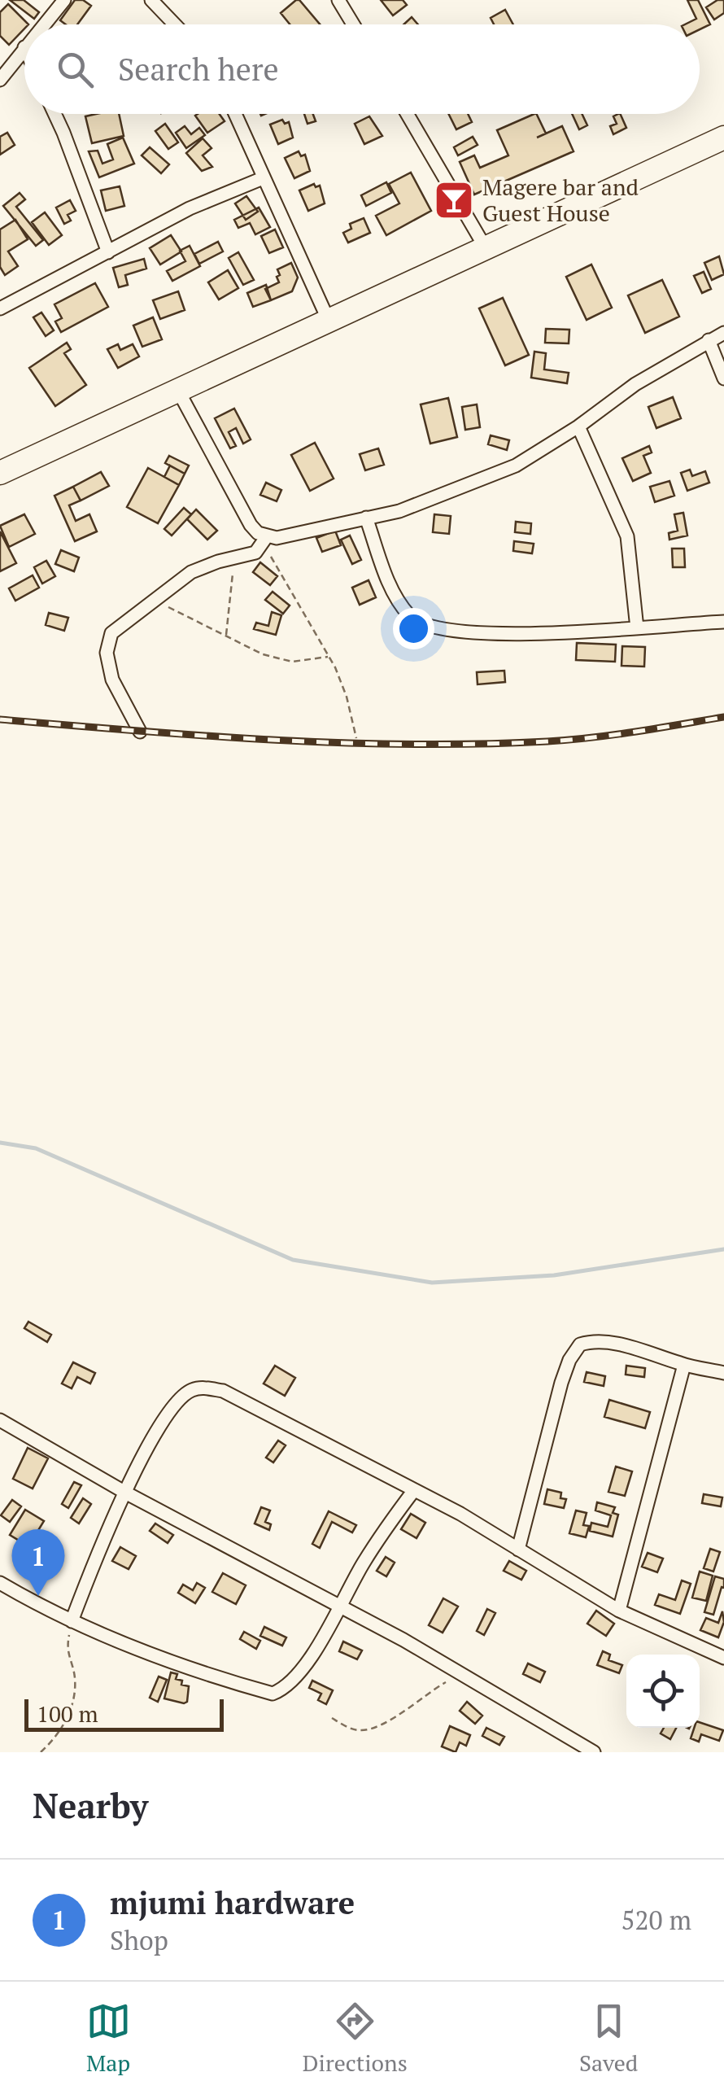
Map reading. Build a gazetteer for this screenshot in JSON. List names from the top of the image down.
{
  "places": {
    "bar": ["Magere bar and Guest House"]
  },
  "scale_bar": "100 m",
  "page": {
    "search": "Search here",
    "pins": "1",
    "scale": "100 m",
    "heading": "Nearby",
    "list": [
      {
        "mark": "1",
        "name": "mjumi hardware",
        "note": "Shop",
        "value": "520 m"
      }
    ],
    "nav": ["Map", "Directions", "Saved"]
  }
}
